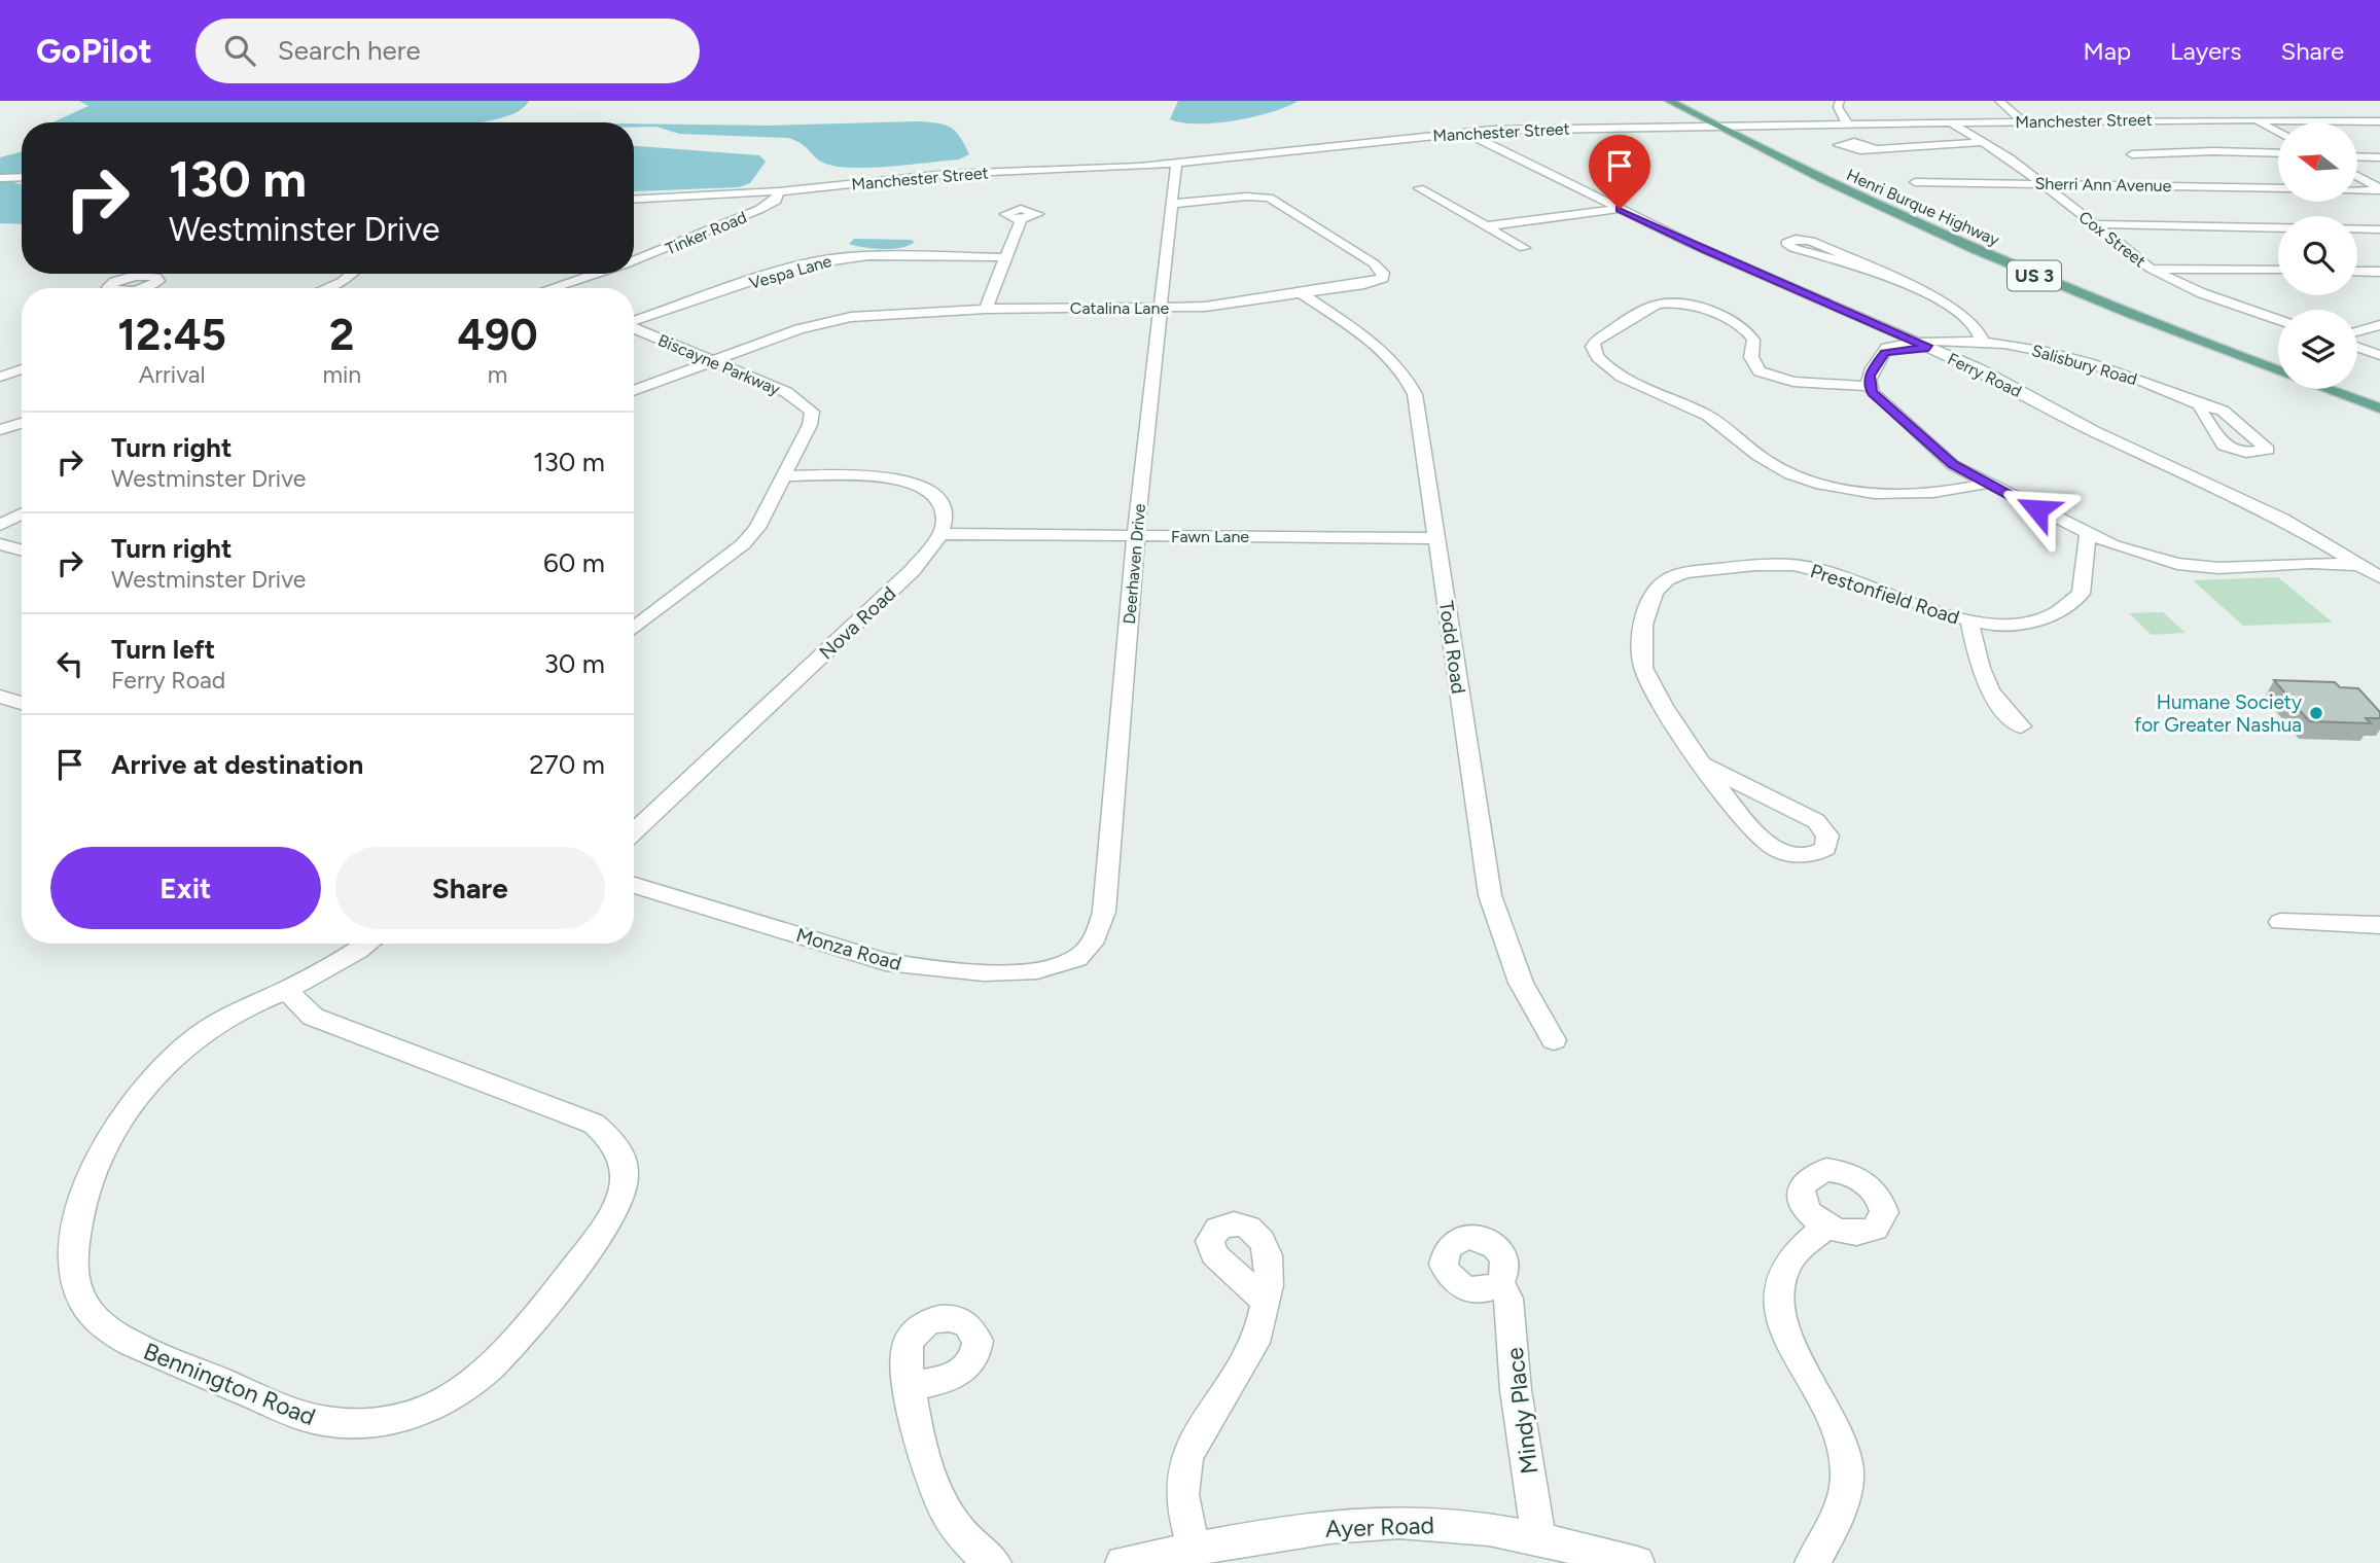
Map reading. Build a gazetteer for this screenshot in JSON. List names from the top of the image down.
{
  "streets": {
    "main road": ["Henri Burque Highway", "US 3"],
    "street": [
      "Manchester Street",
      "Sherri Ann Avenue",
      "Tinker Road",
      "Cox Street",
      "Vespa Lane",
      "Catalina Lane",
      "Biscayne Parkway",
      "Salisbury Road",
      "Ferry Road",
      "Fawn Lane",
      "Deerhaven Drive",
      "Prestonfield Road",
      "Nova Road",
      "Todd Road",
      "Monza Road",
      "Bennington Road",
      "Mindy Place",
      "Ayer Road"
    ]
  },
  "crossings": [
    ["Manchester Street", "Henri Burque Highway"],
    ["Manchester Street", "Tinker Road"],
    ["Manchester Street", "Cox Street"],
    ["Manchester Street", "Ferry Road"],
    ["Manchester Street", "Deerhaven Drive"],
    ["Sherri Ann Avenue", "Cox Street"],
    ["Catalina Lane", "Biscayne Parkway"],
    ["Catalina Lane", "Deerhaven Drive"],
    ["Catalina Lane", "Todd Road"],
    ["Salisbury Road", "Ferry Road"],
    ["Fawn Lane", "Deerhaven Drive"],
    ["Fawn Lane", "Nova Road"],
    ["Fawn Lane", "Todd Road"],
    ["Deerhaven Drive", "Monza Road"],
    ["Mindy Place", "Ayer Road"]
  ],
  "places": ["Humane Society for Greater Nashua"],
  "north": "left",
  "page": {
    "header": "GoPilot",
    "search": "Search here",
    "nav": ["Map", "Layers", "Share"],
    "turn": ["130 m", "Westminster Drive"],
    "eta": [
      "12:45",
      "Arrival",
      "2",
      "min",
      "490",
      "m"
    ],
    "list": [
      {
        "name": "Turn right",
        "note": "Westminster Drive",
        "value": "130 m"
      },
      {
        "name": "Turn right",
        "note": "Westminster Drive",
        "value": "60 m"
      },
      {
        "name": "Turn left",
        "note": "Ferry Road",
        "value": "30 m"
      },
      {
        "name": "Arrive at destination",
        "value": "270 m"
      }
    ],
    "buttons": ["Exit", "Share"]
  }
}
